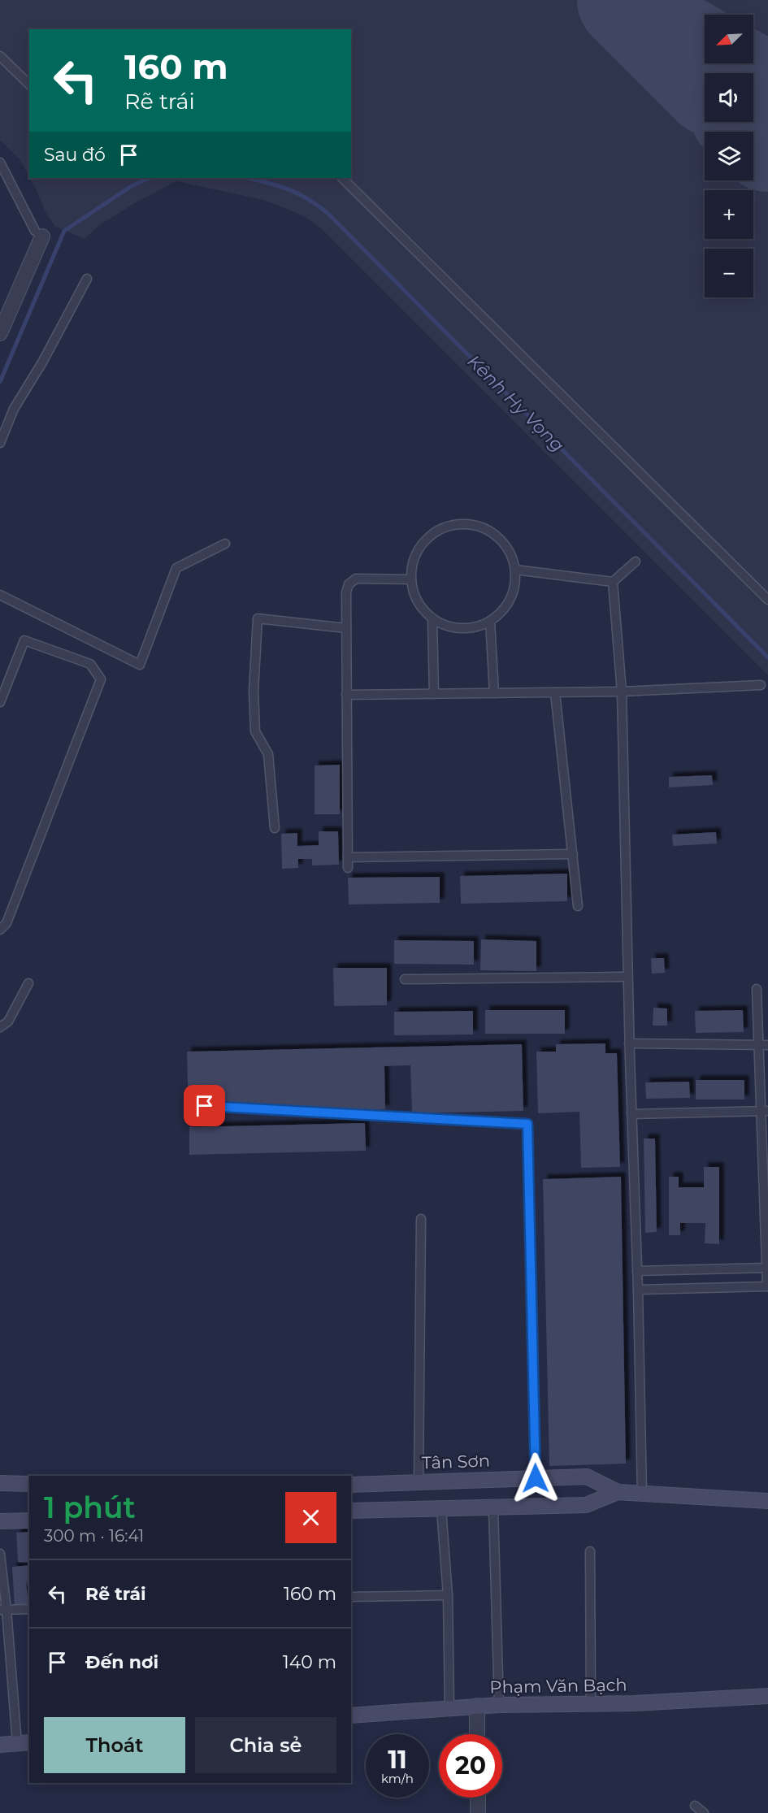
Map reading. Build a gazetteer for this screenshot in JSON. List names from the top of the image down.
{
  "streets": {
    "street": ["Tân Sơn", "Phạm Văn Bạch"]
  },
  "water": ["Kênh Hy Vọng"],
  "north": "bottom left",
  "page": {
    "map_buttons": ["+", "−"],
    "turn": ["160 m", "Rẽ trái"],
    "then": "Sau đó",
    "heading": ["1 phút", "300 m · 16:41"],
    "list": [
      {
        "name": "Rẽ trái",
        "value": "160 m"
      },
      {
        "name": "Đến nơi",
        "value": "140 m"
      }
    ],
    "buttons": ["Thoát", "Chia sẻ"],
    "speed": "11 km/h",
    "limit": "20"
  }
}
